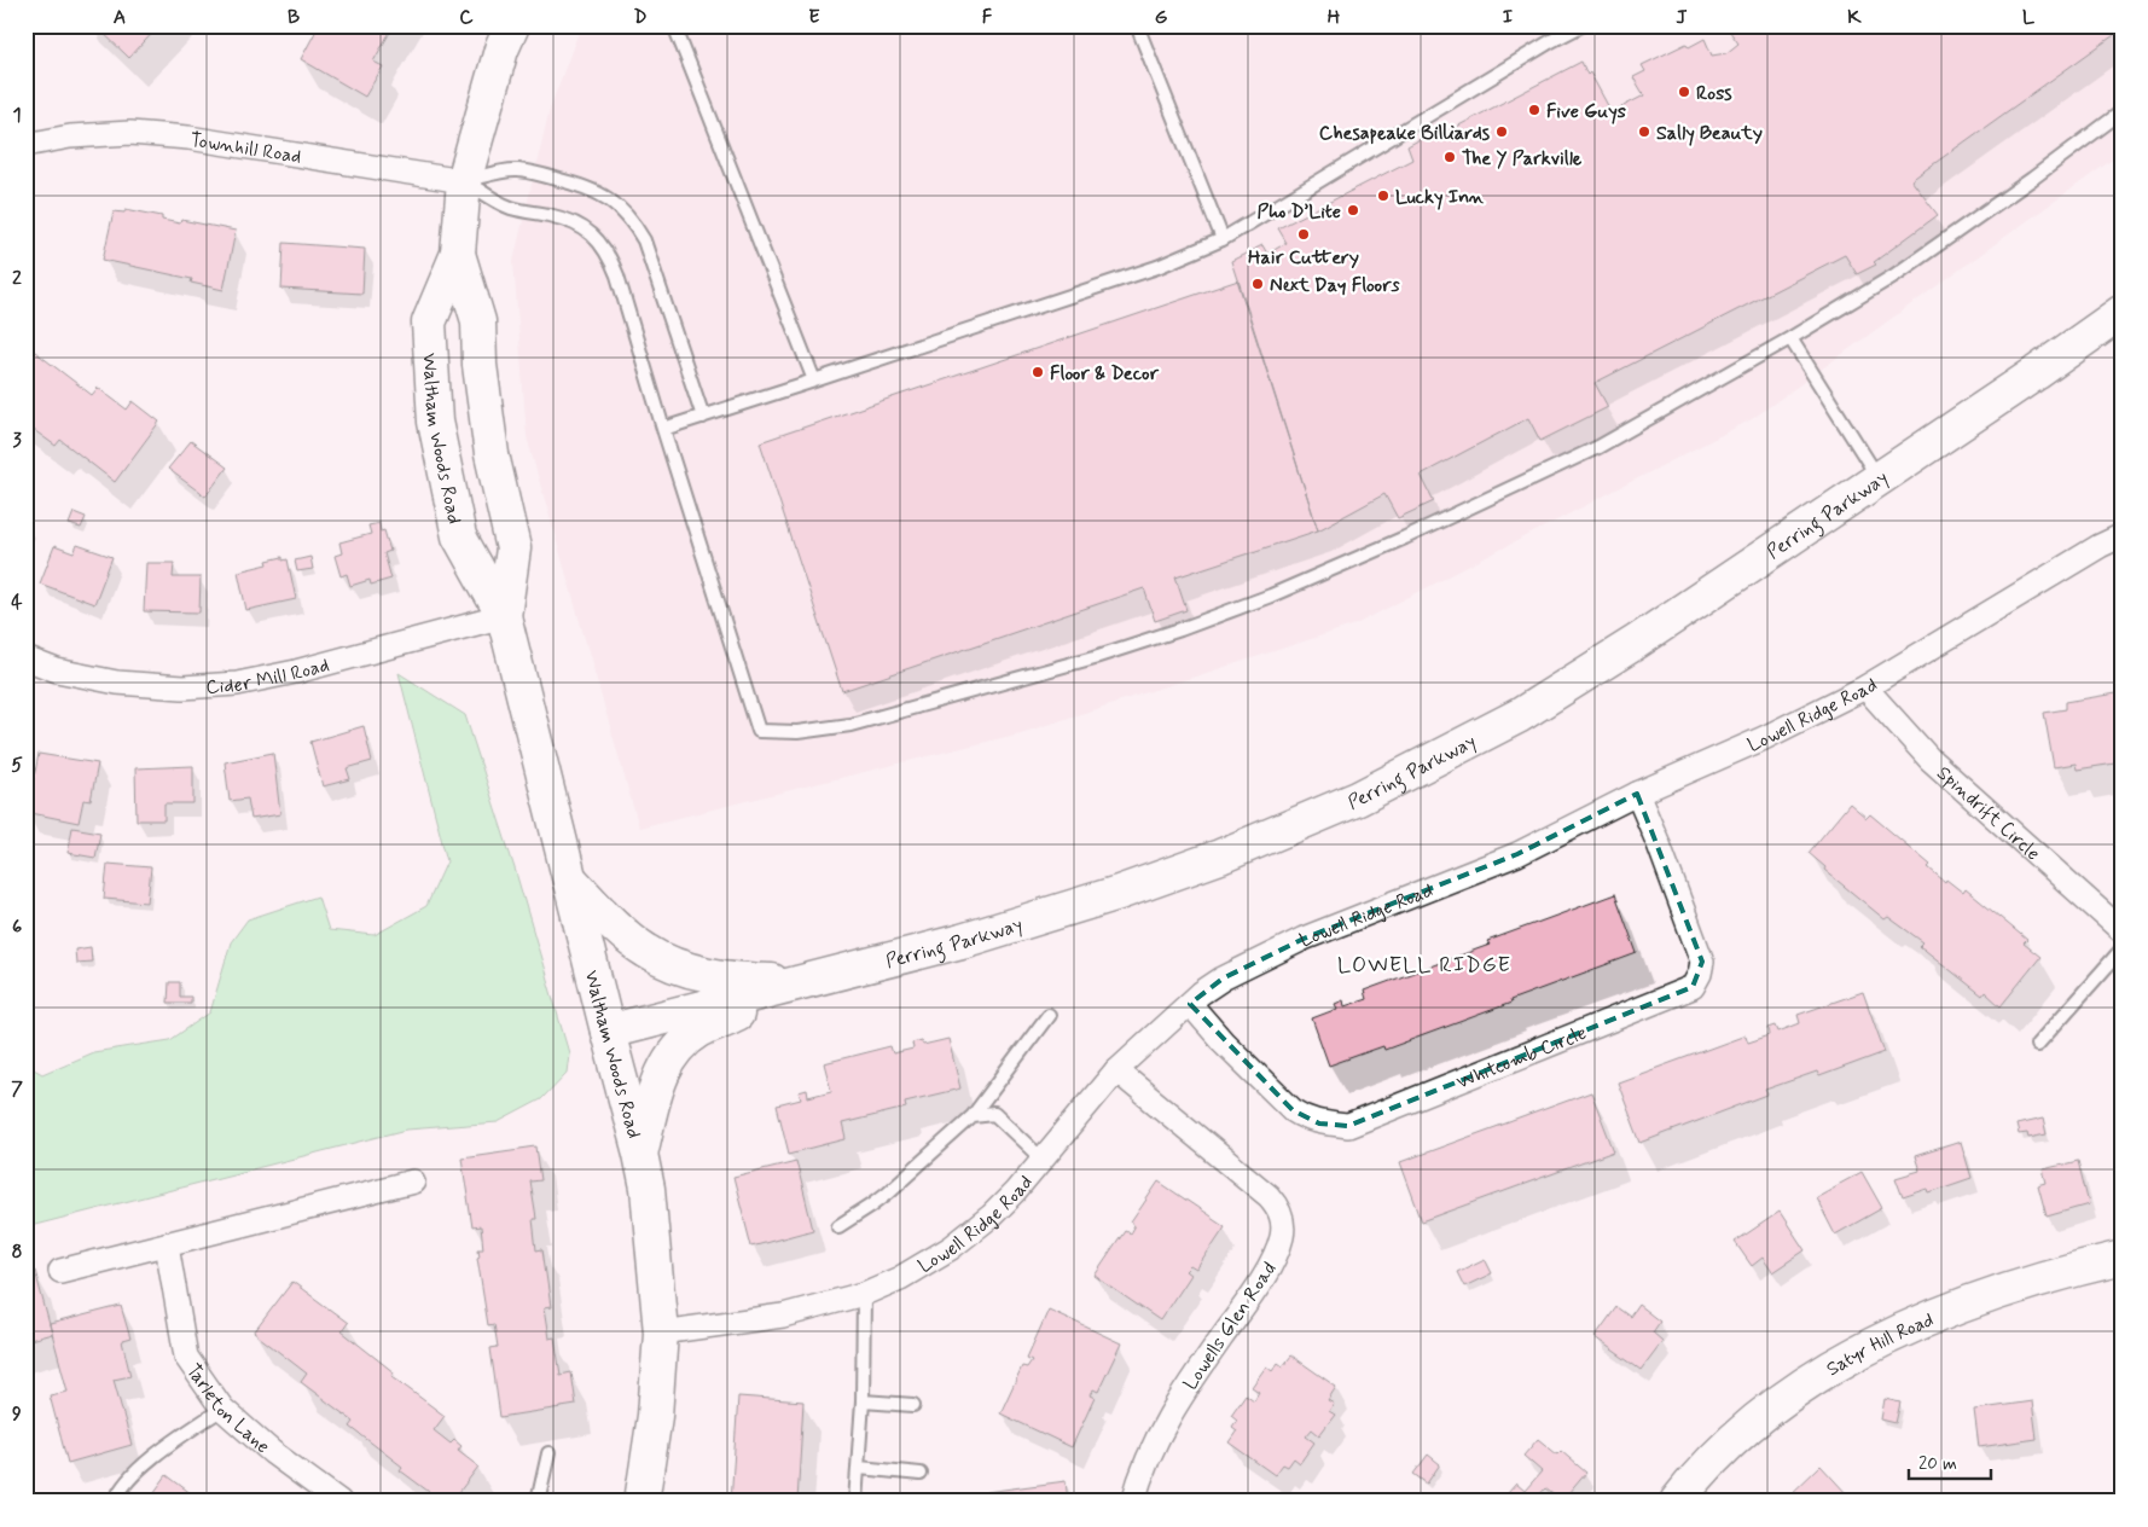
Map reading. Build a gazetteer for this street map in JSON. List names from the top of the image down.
{
  "streets": {
    "street": [
      "Townhill Road",
      "Waltham Woods Road",
      "Perring Parkway",
      "Cider Mill Road",
      "Lowell Ridge Road",
      "Spindrift Circle",
      "Whitcomb Circle",
      "Lowells Glen Road",
      "Satyr Hill Road",
      "Tarleton Lane"
    ]
  },
  "crossings": [
    ["Townhill Road", "Waltham Woods Road"],
    ["Waltham Woods Road", "Perring Parkway"],
    ["Waltham Woods Road", "Cider Mill Road"],
    ["Waltham Woods Road", "Lowell Ridge Road"],
    ["Lowell Ridge Road", "Spindrift Circle"],
    ["Lowell Ridge Road", "Whitcomb Circle"],
    ["Lowell Ridge Road", "Lowells Glen Road"]
  ],
  "districts": ["LOWELL RIDGE"],
  "places": [
    "Ross",
    "Five Guys",
    "Chesapeake Billiards",
    "Sally Beauty",
    "The Y Parkville",
    "Lucky Inn",
    "Pho D’Lite",
    "Hair Cuttery",
    "Next Day Floors",
    "Floor & Decor"
  ],
  "scale_bar": "20 m",
  "grid": {
    "columns": [
      "A",
      "B",
      "C",
      "D",
      "E",
      "F",
      "G",
      "H",
      "I",
      "J",
      "K",
      "L"
    ],
    "rows": [
      "1",
      "2",
      "3",
      "4",
      "5",
      "6",
      "7",
      "8",
      "9"
    ]
  }
}
